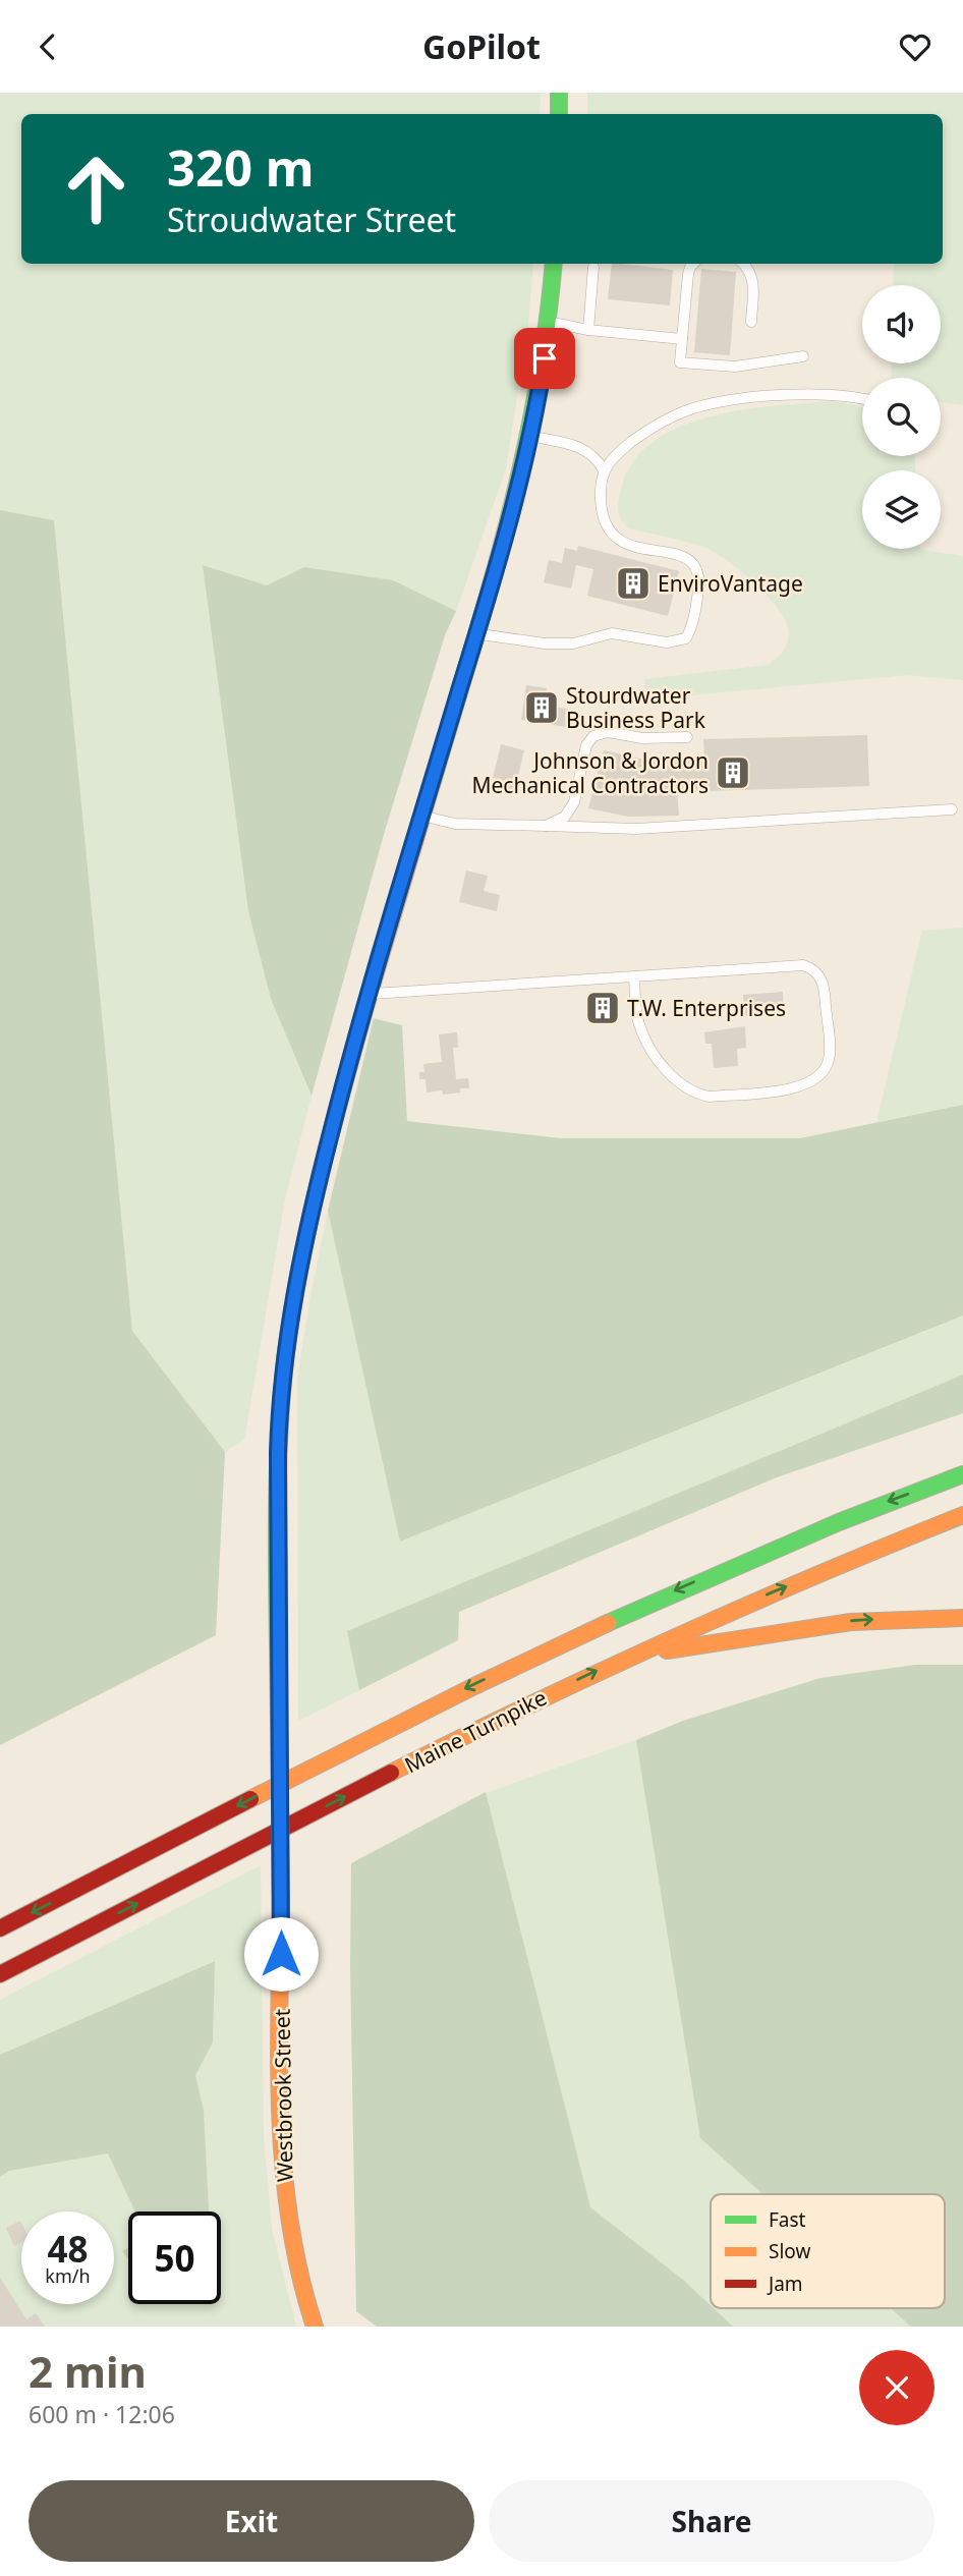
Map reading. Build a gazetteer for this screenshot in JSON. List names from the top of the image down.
{
  "streets": {
    "main road": ["Maine Turnpike", "Westbrook Street"]
  },
  "places": {
    "building": [
      "EnviroVantage",
      "Stourdwater Business Park",
      "Johnson & Jordon Mechanical Contractors",
      "T.W. Enterprises"
    ]
  },
  "legend": ["Fast", "Slow", "Jam"],
  "page": {
    "header": "GoPilot",
    "turn": ["320 m", "Stroudwater Street"],
    "speed": "48 km/h",
    "limit": "50",
    "heading": ["2 min", "600 m · 12:06"],
    "buttons": ["Exit", "Share"]
  }
}
